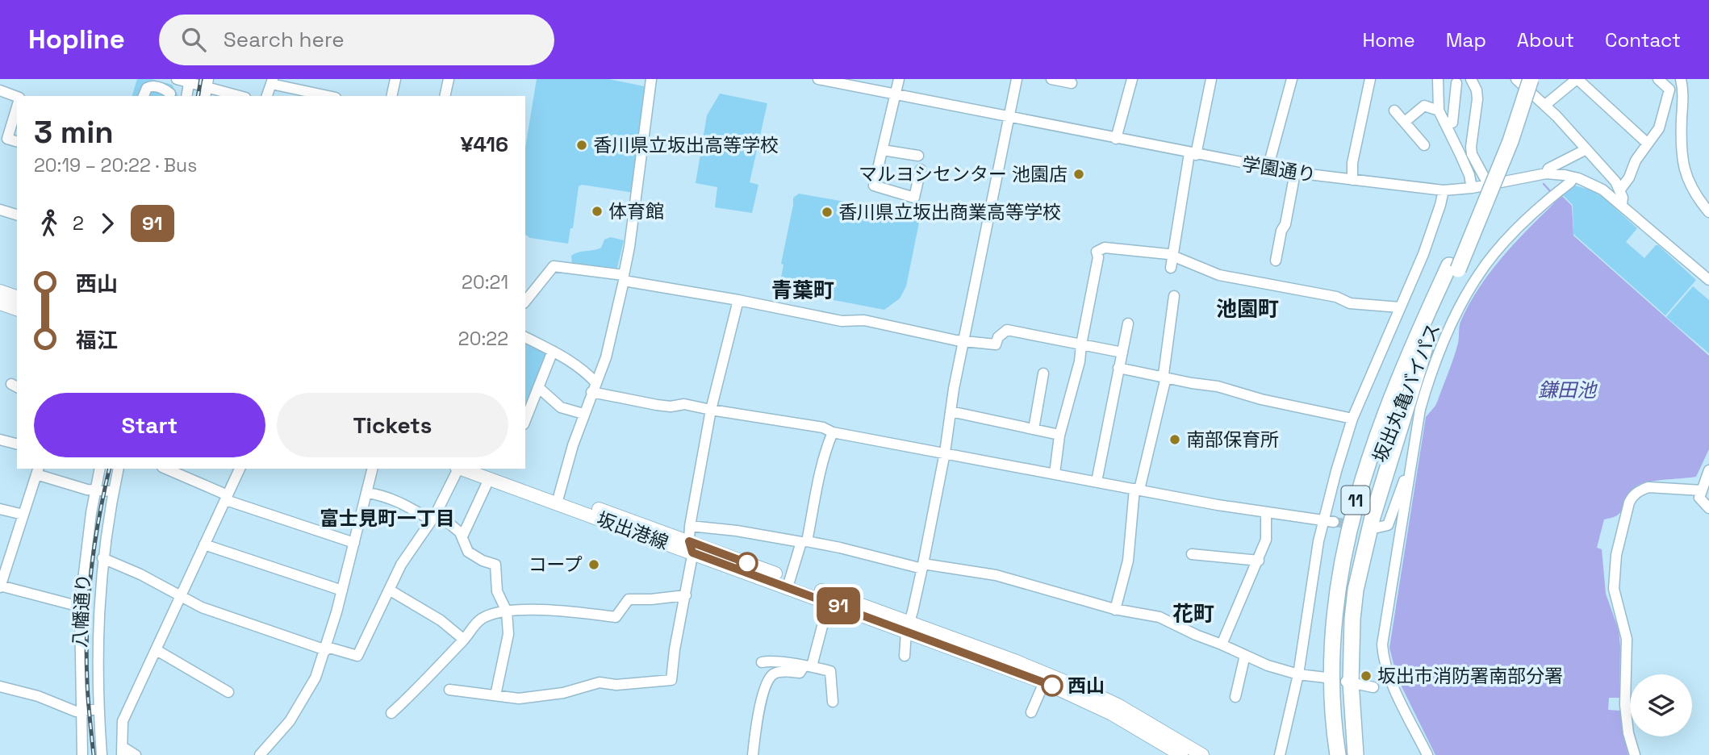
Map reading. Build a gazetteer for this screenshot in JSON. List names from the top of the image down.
{
  "streets": {
    "highway": ["坂出丸亀バイパス", "11"],
    "main road": ["坂出港線"],
    "street": ["学園通り", "八幡通り"]
  },
  "crossings": [
    ["坂出丸亀バイパス", "11"]
  ],
  "districts": [
    "青葉町",
    "池園町",
    "富士見町一丁目",
    "花町"
  ],
  "water": ["鎌田池"],
  "places": [
    "香川県立坂出高等学校",
    "マルヨシセンター 池園店",
    "体育館",
    "香川県立坂出商業高等学校",
    "南部保育所",
    "コープ",
    "坂出市消防署南部分署",
    "西山"
  ],
  "lines": ["bus line 91"],
  "page": {
    "header": "Hopline",
    "search": "Search here",
    "nav": [
      "Home",
      "Map",
      "About",
      "Contact"
    ],
    "on_map": "91",
    "heading": ["3 min", "20:19 – 20:22 · Bus", "¥416"],
    "legs": ["2", "91"],
    "list": [
      {
        "name": "西山",
        "value": "20:21"
      },
      {
        "name": "福江",
        "value": "20:22"
      }
    ],
    "buttons": ["Start", "Tickets"]
  }
}
